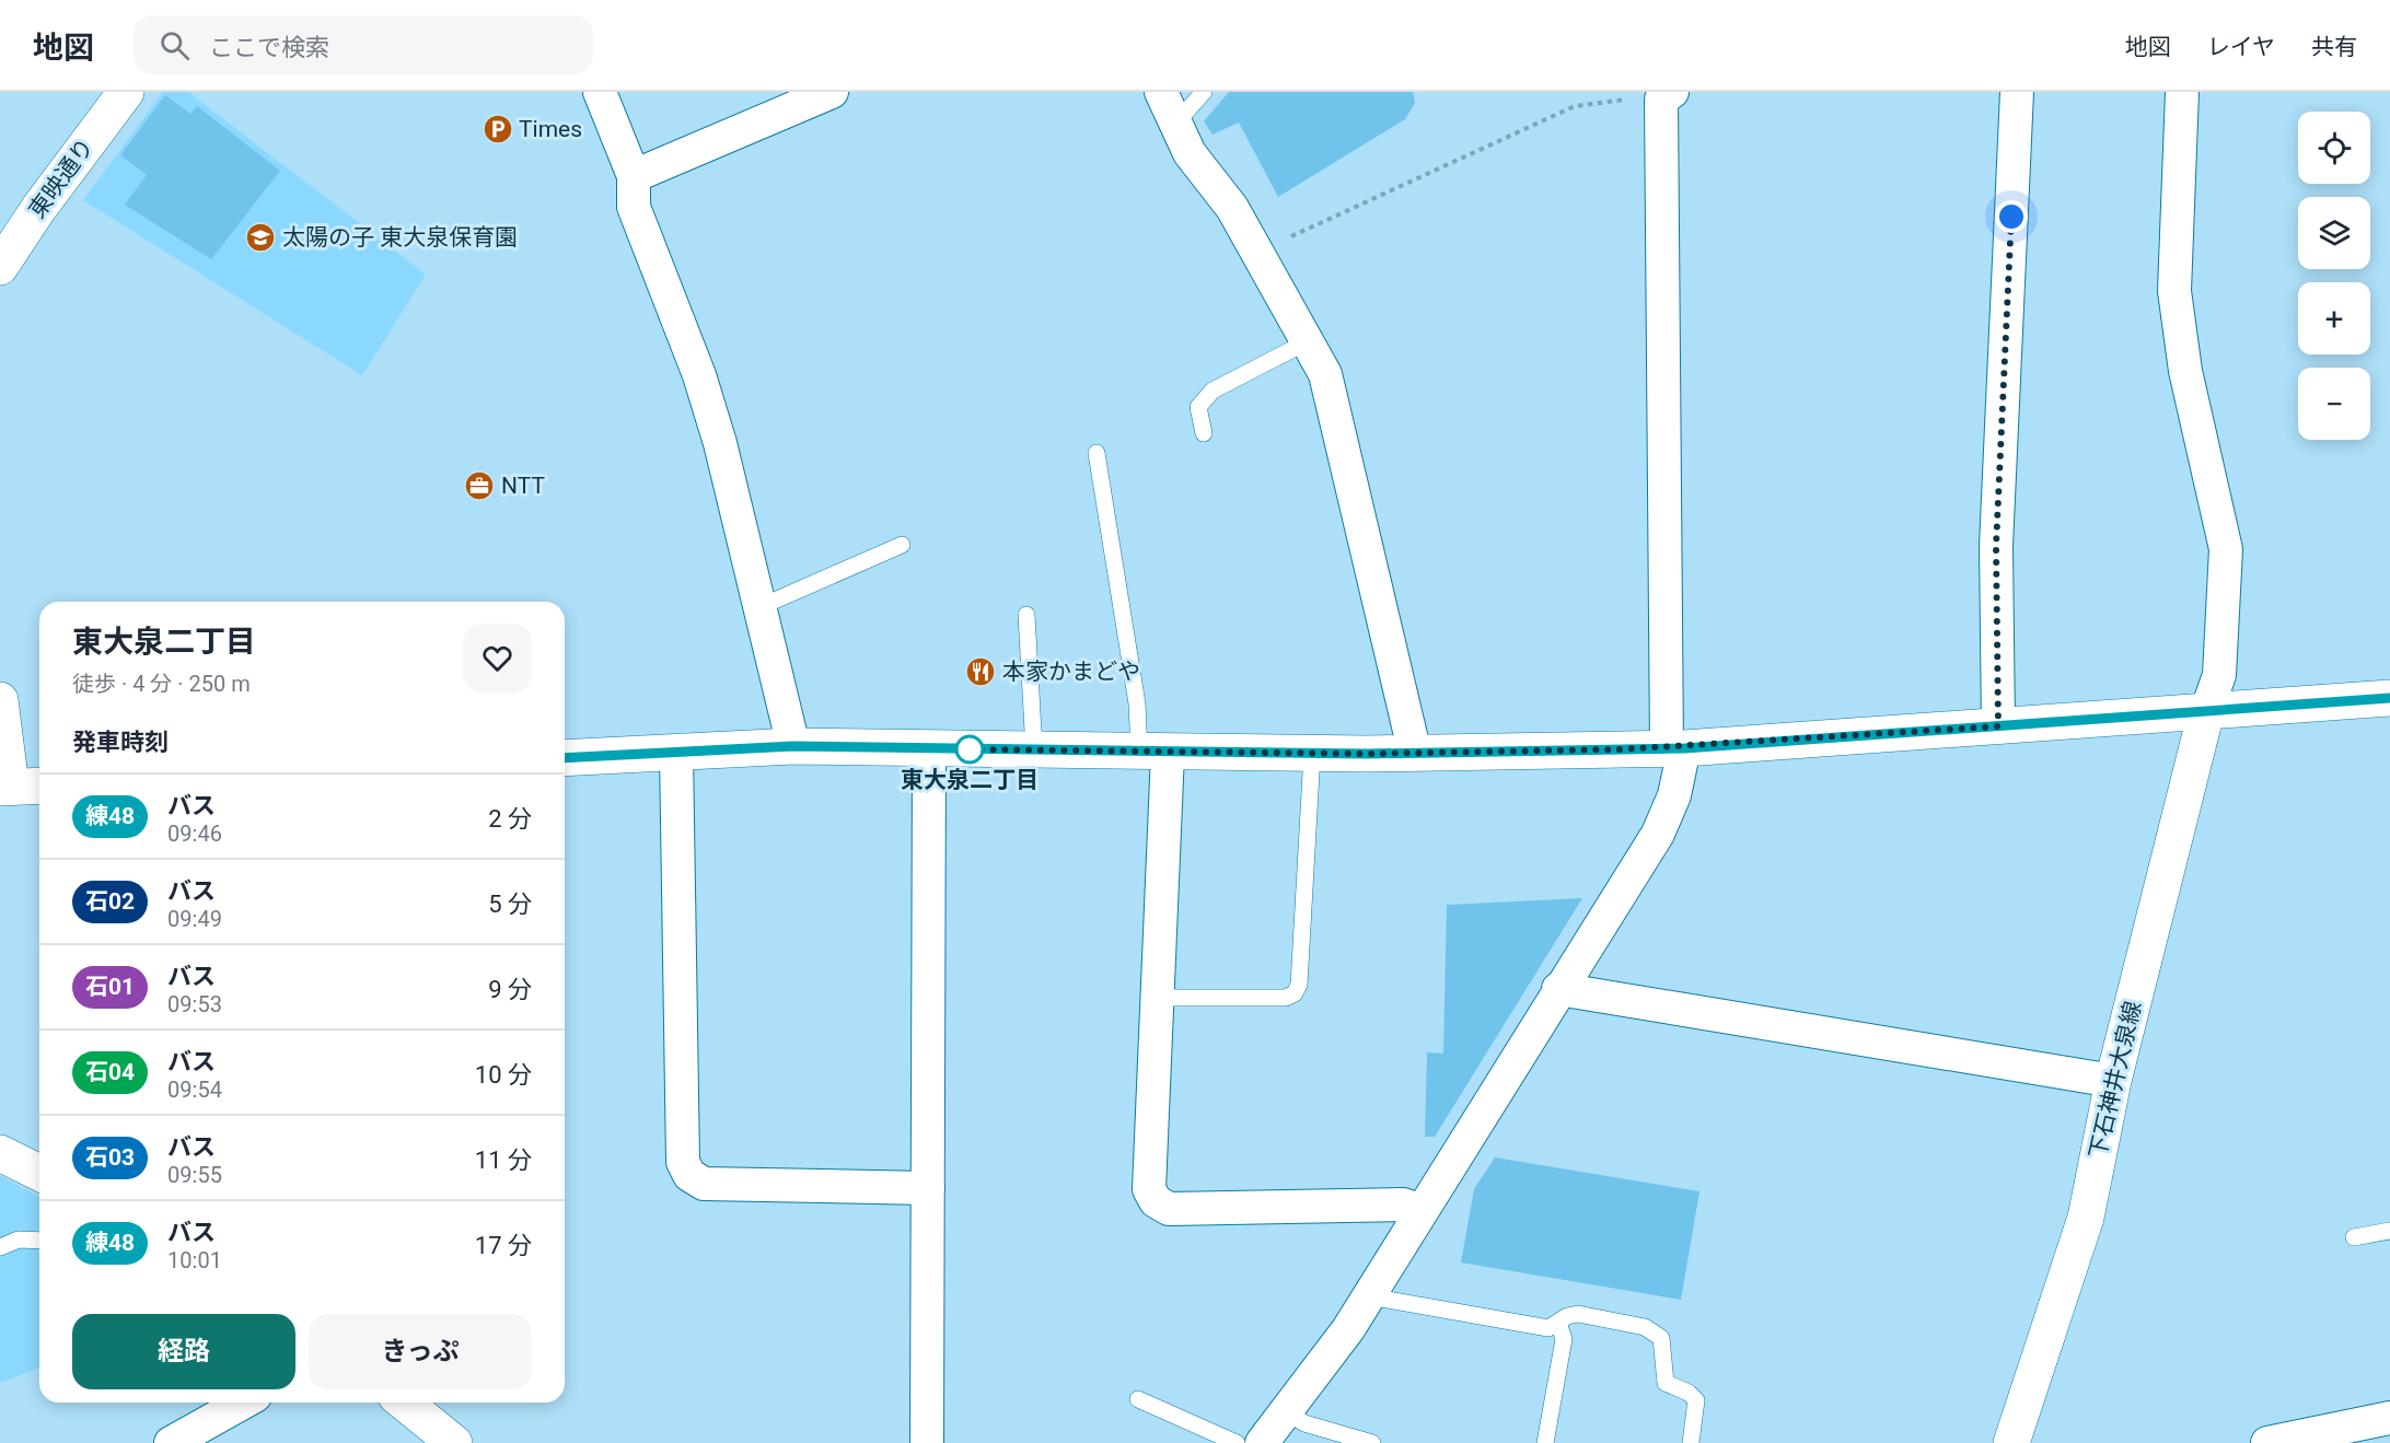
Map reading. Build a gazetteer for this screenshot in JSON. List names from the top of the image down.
{
  "streets": {
    "main road": ["東映通り", "下石神井大泉線"]
  },
  "places": {
    "parking": ["Times"],
    "school or university": ["太陽の子 東大泉保育園"],
    "office": ["NTT"],
    "restaurant": ["本家かまどや"],
    "other": ["東大泉二丁目"]
  },
  "lines": ["bus line 練48"],
  "page": {
    "header": "地図",
    "search": "ここで検索",
    "nav": ["地図", "レイヤ", "共有"],
    "map_buttons": ["+", "−"],
    "heading": [
      ["東大泉二丁目", "徒歩 · 4 分 · 250 m"],
      "発車時刻"
    ],
    "list": [
      {
        "mark": "練48",
        "name": "バス",
        "note": "09:46",
        "value": "2 分"
      },
      {
        "mark": "石02",
        "name": "バス",
        "note": "09:49",
        "value": "5 分"
      },
      {
        "mark": "石01",
        "name": "バス",
        "note": "09:53",
        "value": "9 分"
      },
      {
        "mark": "石04",
        "name": "バス",
        "note": "09:54",
        "value": "10 分"
      },
      {
        "mark": "石03",
        "name": "バス",
        "note": "09:55",
        "value": "11 分"
      },
      {
        "mark": "練48",
        "name": "バス",
        "note": "10:01",
        "value": "17 分"
      }
    ],
    "buttons": ["経路", "きっぷ"]
  }
}
